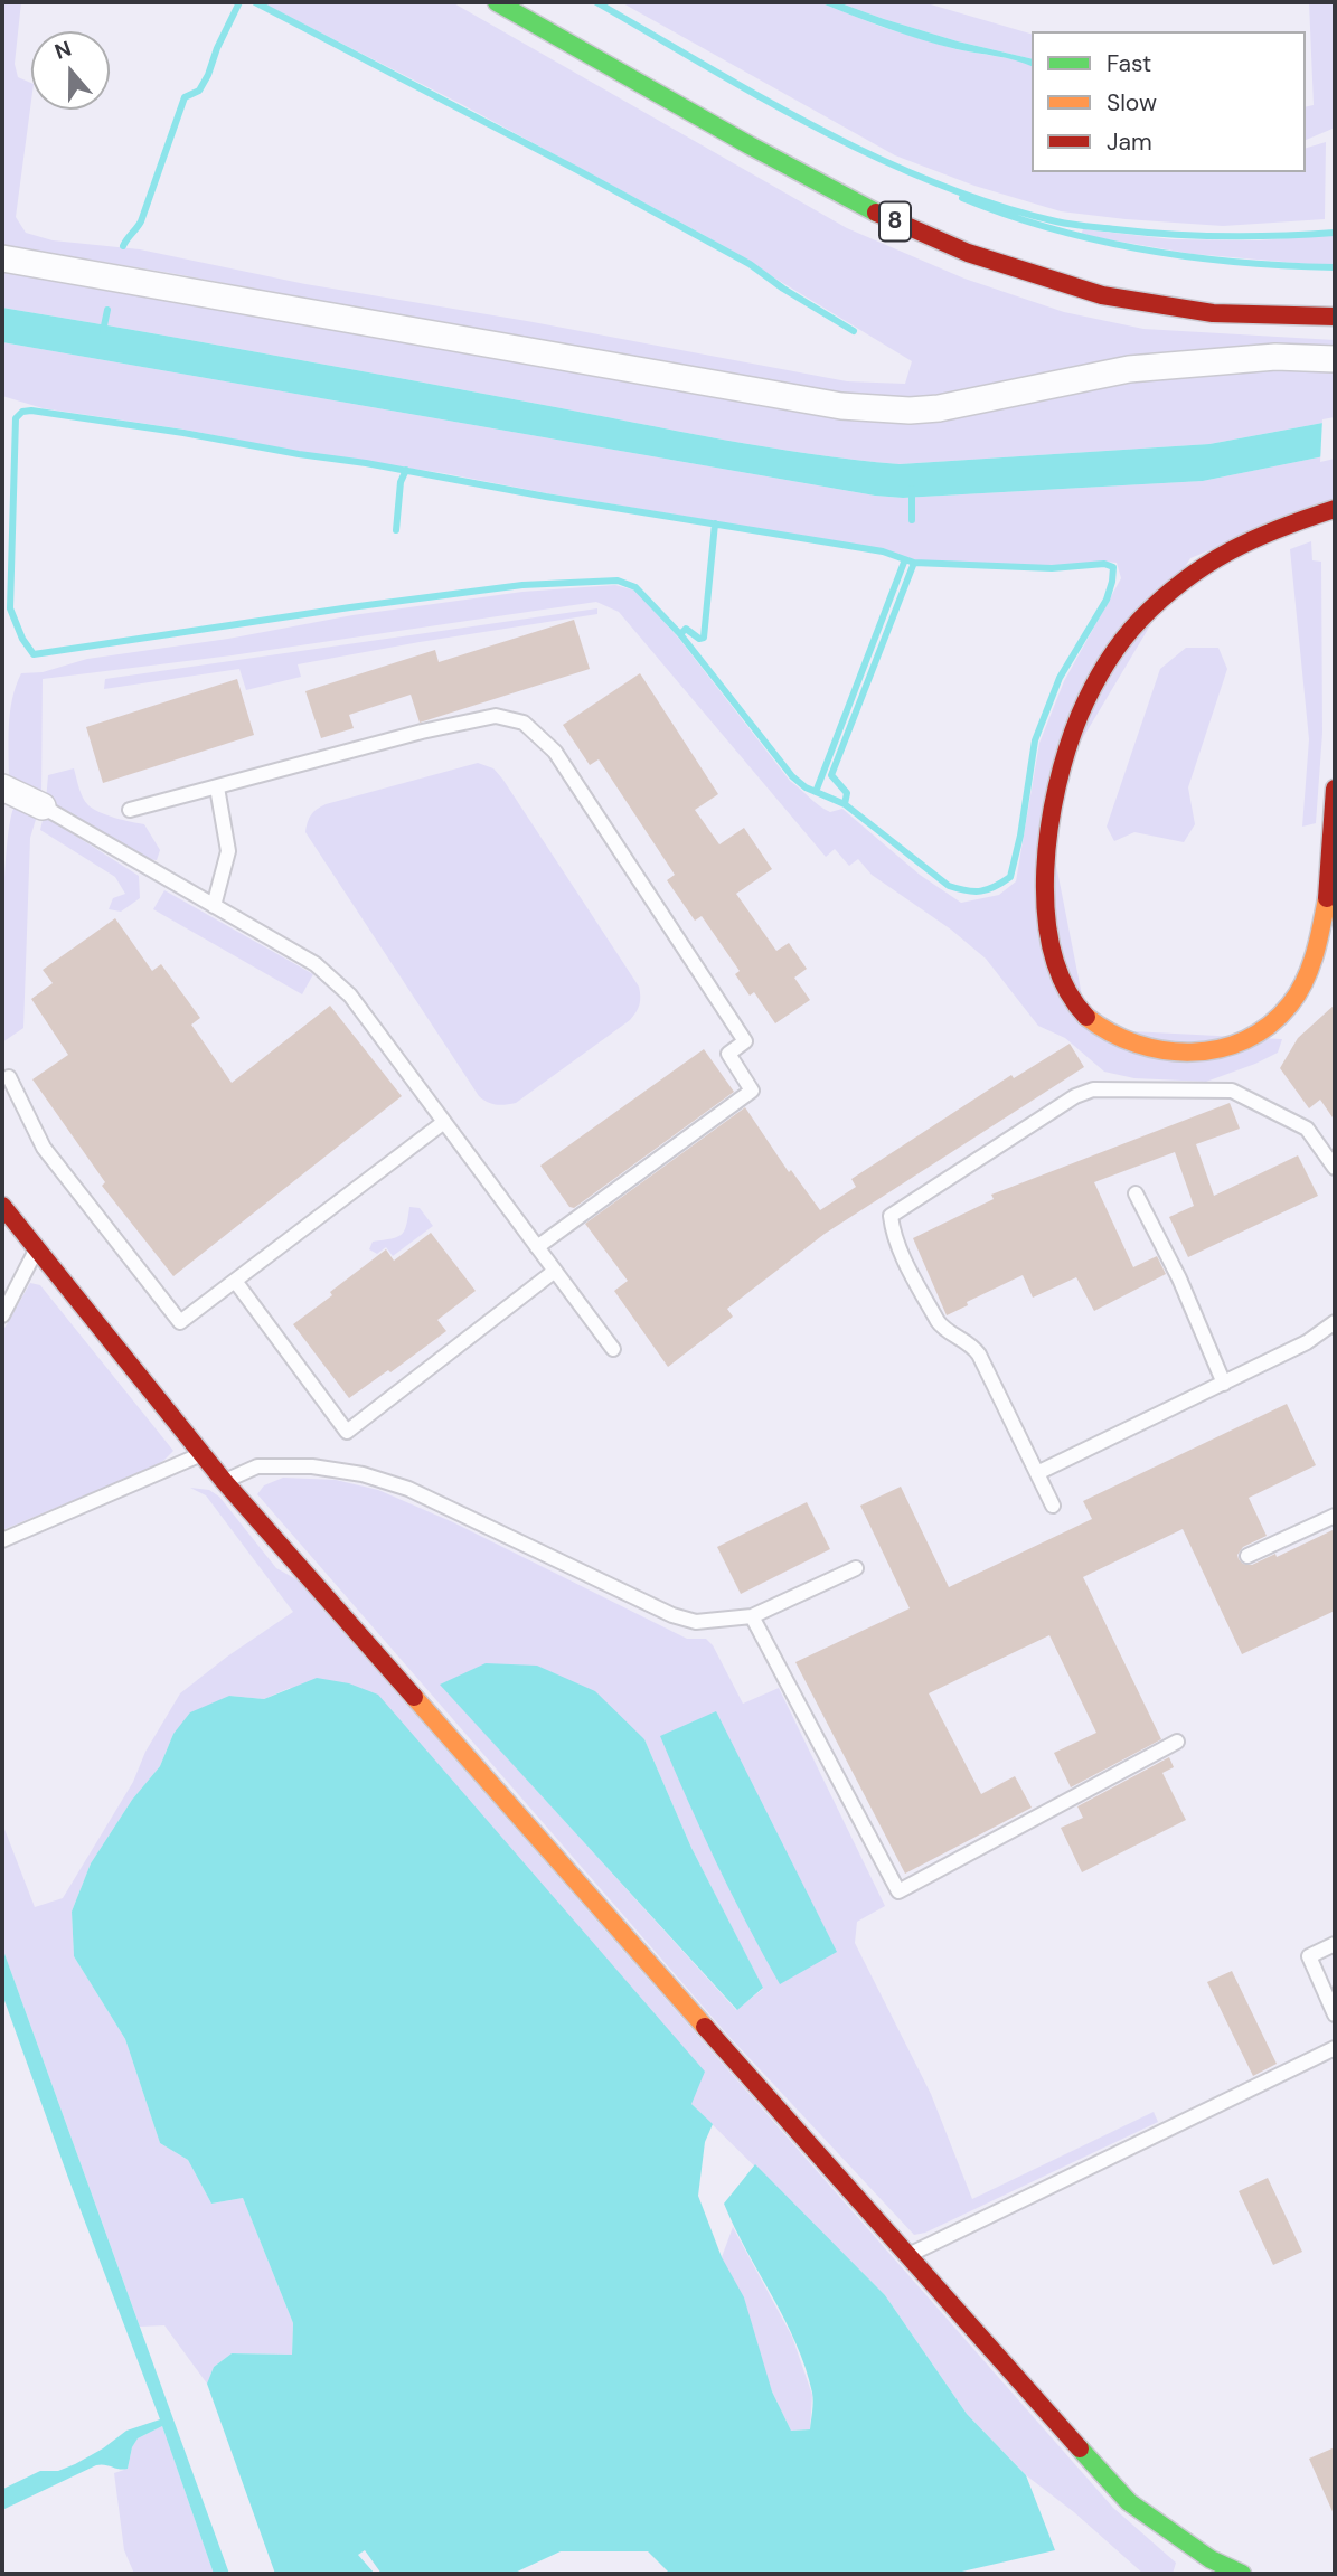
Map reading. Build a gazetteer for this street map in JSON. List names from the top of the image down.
{
  "streets": {
    "main road": ["8"]
  },
  "legend": ["Fast", "Slow", "Jam"],
  "north": "top"
}
